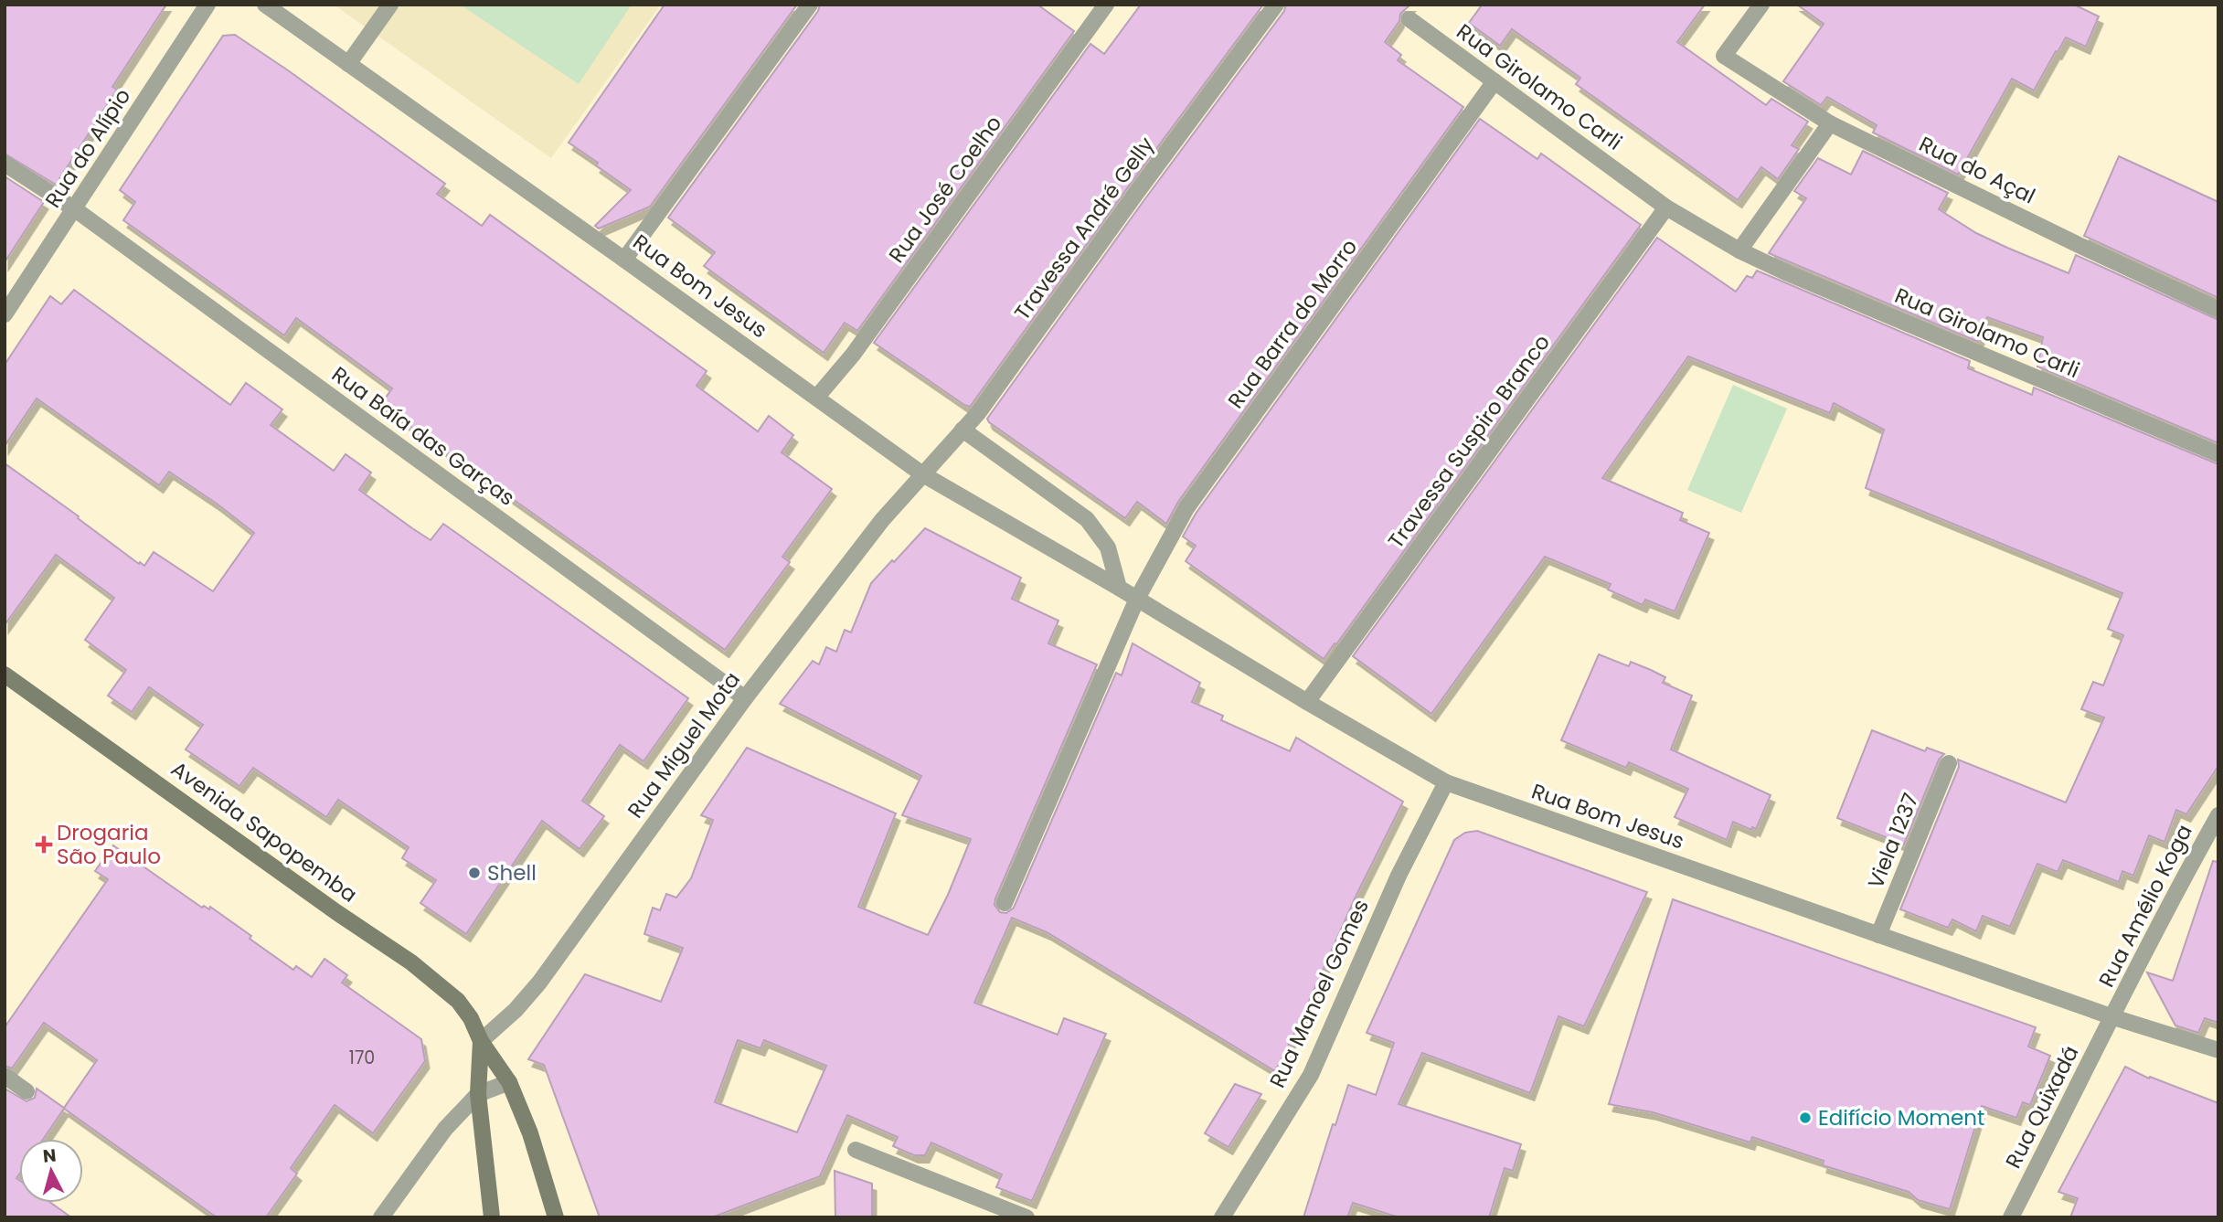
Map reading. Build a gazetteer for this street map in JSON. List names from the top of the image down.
{
  "streets": {
    "main road": ["Avenida Sapopemba"],
    "street": [
      "Rua Girolamo Carli",
      "Rua do Alípio",
      "Rua do Açal",
      "Rua José Coelho",
      "Travessa André Gelly",
      "Rua Bom Jesus",
      "Rua Barra do Morro",
      "Rua Baía das Garças",
      "Travessa Suspiro Branco",
      "Rua Miguel Mota",
      "Viela 1237",
      "Rua Amélio Koga",
      "Rua Manoel Gomes",
      "Rua Quixadá"
    ]
  },
  "crossings": [
    ["Rua Girolamo Carli", "Rua Barra do Morro"],
    ["Rua Girolamo Carli", "Travessa Suspiro Branco"],
    ["Rua do Alípio", "Rua Baía das Garças"],
    ["Rua José Coelho", "Rua Bom Jesus"],
    ["Travessa André Gelly", "Rua Bom Jesus"],
    ["Travessa André Gelly", "Rua Miguel Mota"],
    ["Rua Bom Jesus", "Rua Barra do Morro"],
    ["Rua Bom Jesus", "Travessa Suspiro Branco"],
    ["Rua Bom Jesus", "Rua Miguel Mota"],
    ["Rua Bom Jesus", "Viela 1237"],
    ["Rua Bom Jesus", "Rua Amélio Koga"],
    ["Rua Bom Jesus", "Rua Manoel Gomes"],
    ["Rua Bom Jesus", "Rua Quixadá"],
    ["Rua Baía das Garças", "Rua Miguel Mota"],
    ["Rua Miguel Mota", "Avenida Sapopemba"],
    ["Rua Amélio Koga", "Rua Quixadá"]
  ],
  "places": {
    "health": ["Drogaria São Paulo"],
    "other": ["Shell", "Edifício Moment"]
  },
  "house_numbers": ["170"],
  "north": "top"
}
